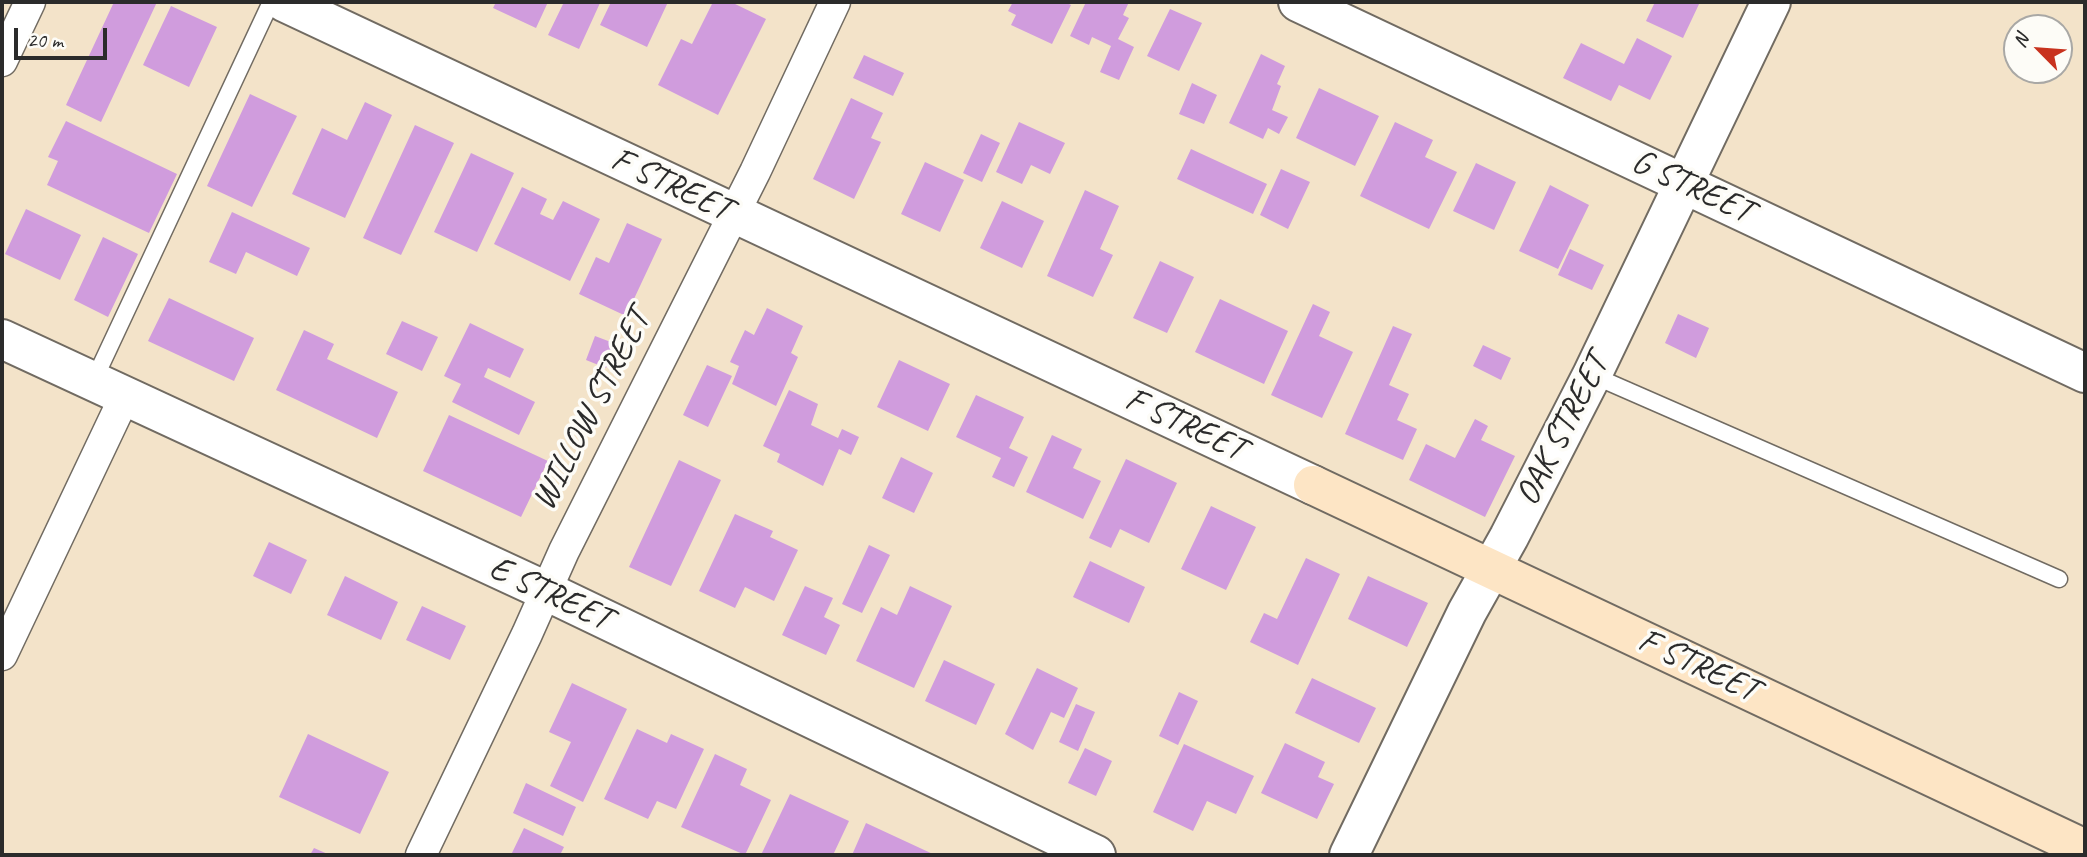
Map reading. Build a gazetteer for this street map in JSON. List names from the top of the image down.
{
  "streets": {
    "main road": ["F STREET"],
    "street": [
      "G STREET",
      "WILLOW STREET",
      "OAK STREET",
      "E STREET"
    ]
  },
  "crossings": [
    ["F STREET", "WILLOW STREET"],
    ["F STREET", "OAK STREET"],
    ["G STREET", "OAK STREET"],
    ["WILLOW STREET", "E STREET"]
  ],
  "scale_bar": "20 m",
  "north": "top left"
}
